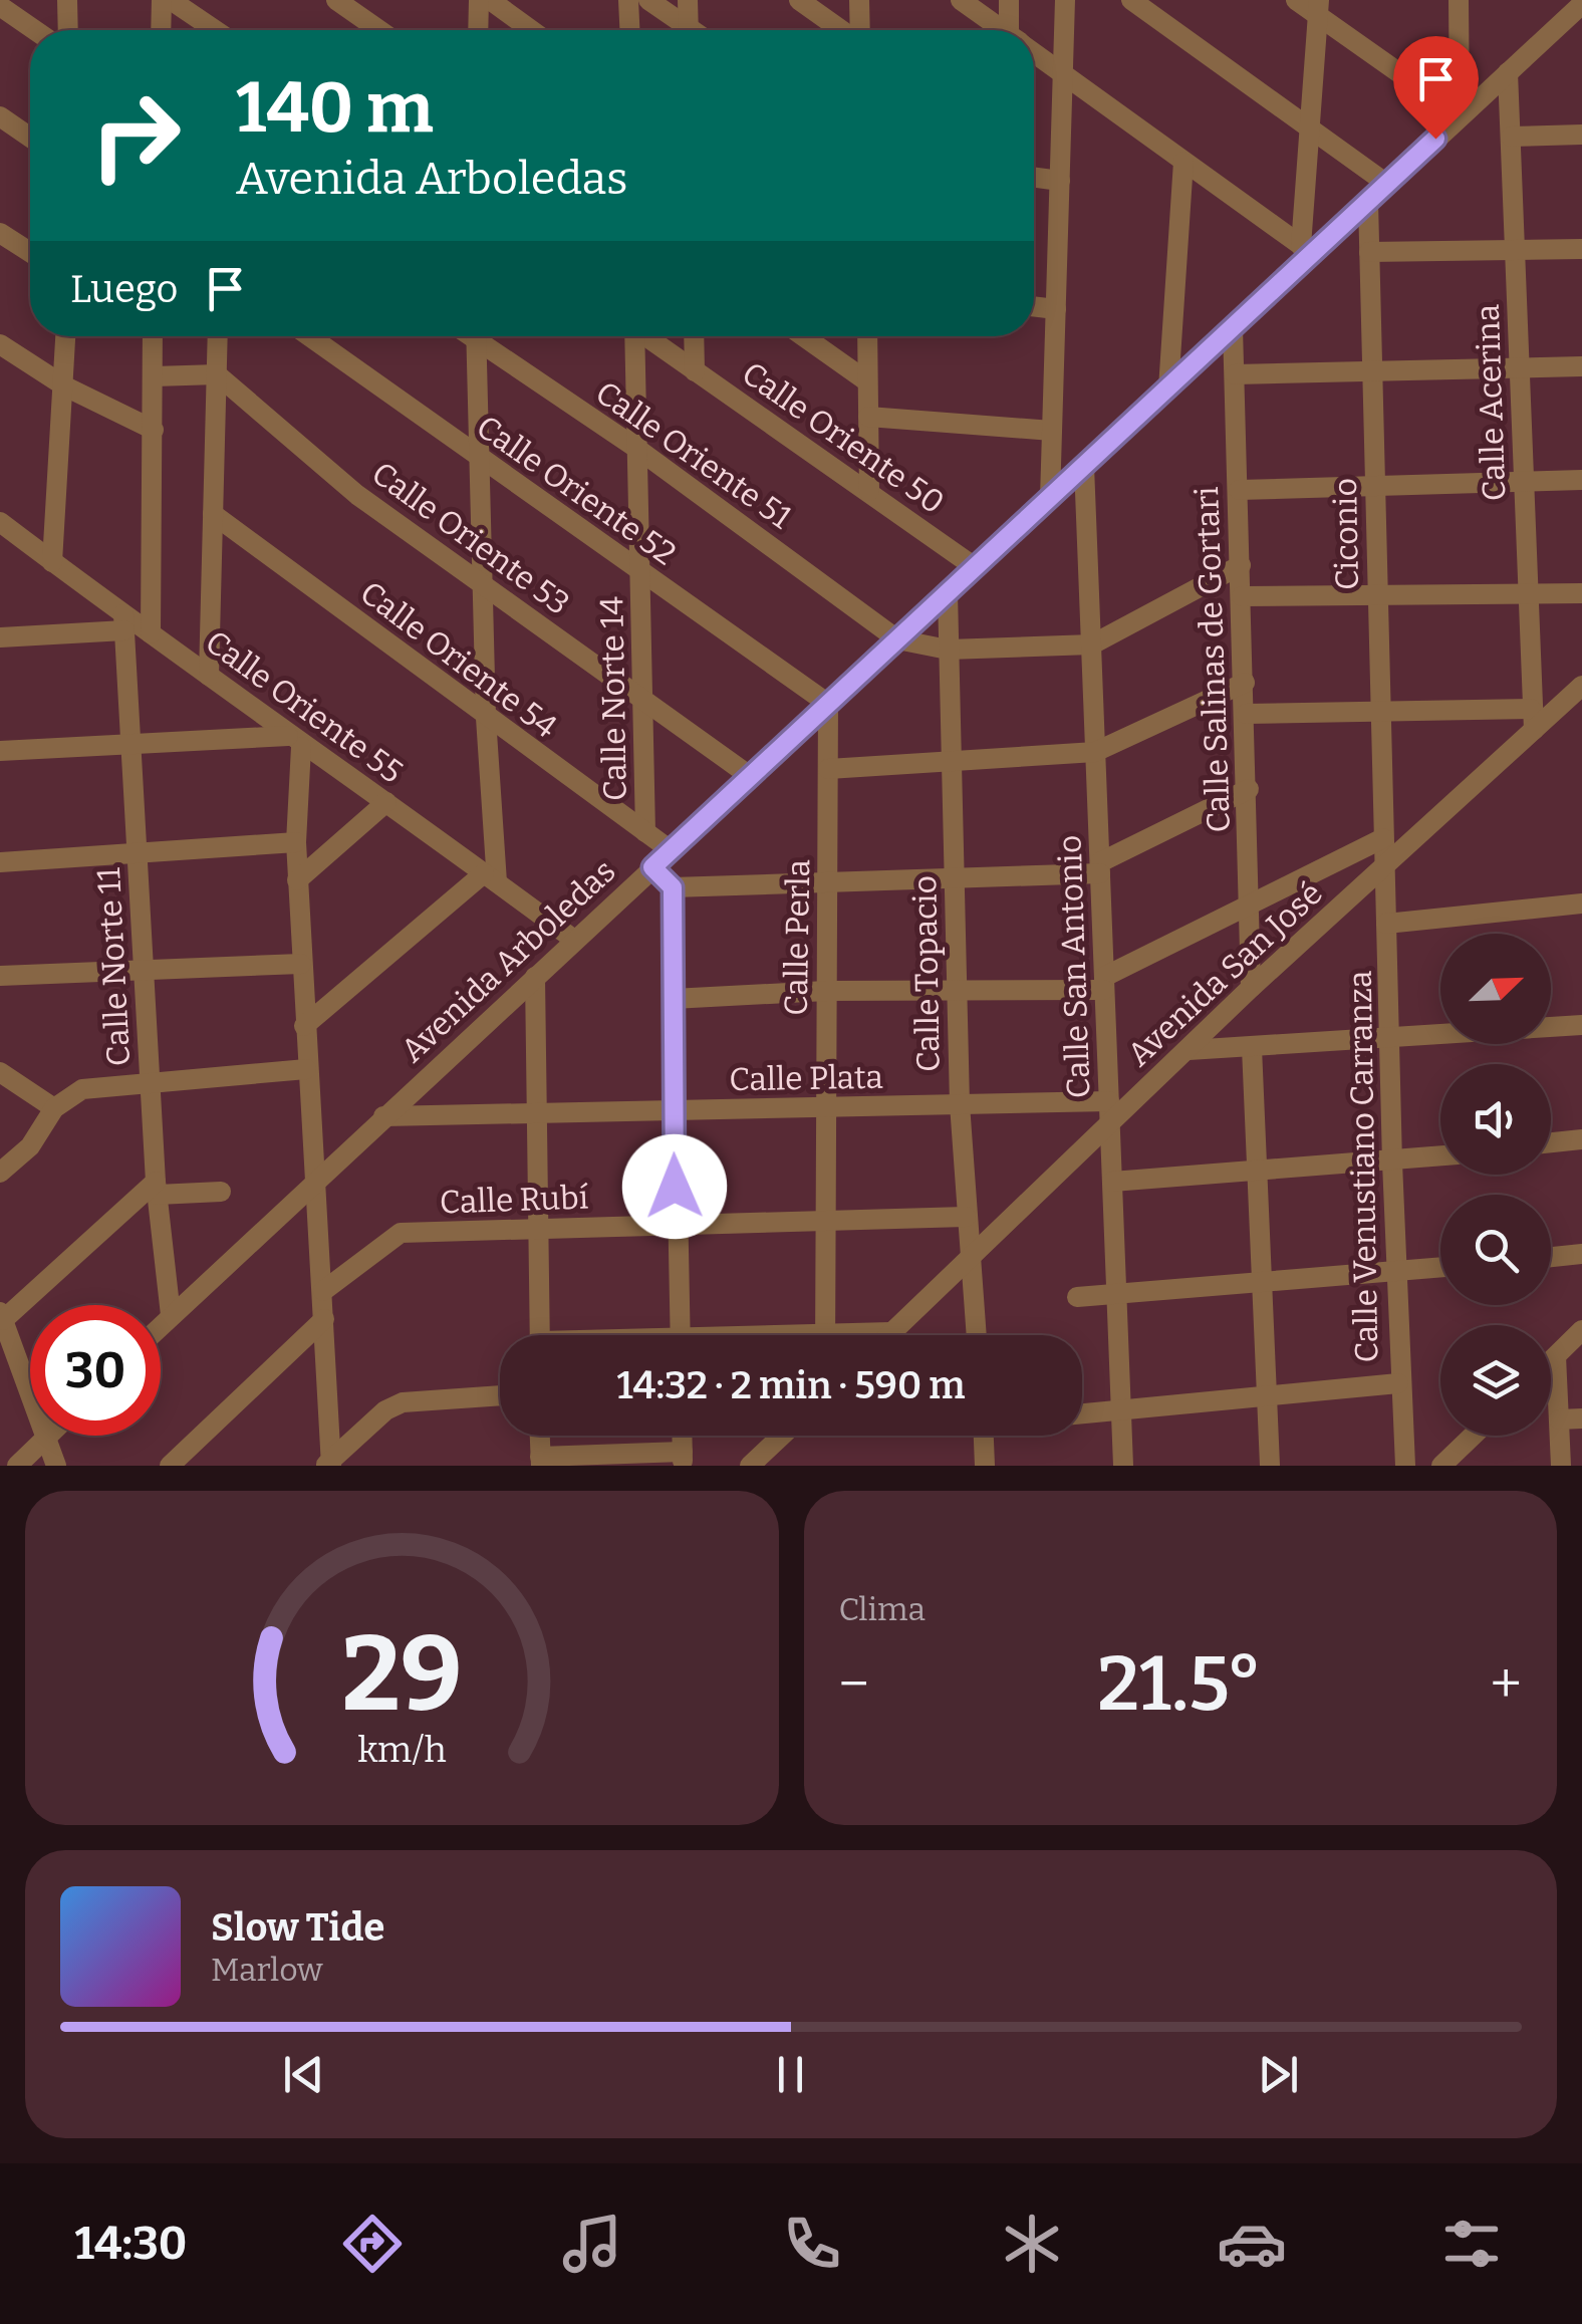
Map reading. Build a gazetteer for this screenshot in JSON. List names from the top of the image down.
{
  "streets": {
    "street": [
      "Calle Acerina",
      "Calle Oriente 50",
      "Calle Oriente 51",
      "Calle Oriente 52",
      "Ciconio",
      "Calle Oriente 53",
      "Calle Oriente 54",
      "Calle Salinas de Gortari",
      "Calle Norte 14",
      "Calle Oriente 55",
      "Calle Perla",
      "Avenida Arboledas",
      "Calle Norte 11",
      "Calle San Antonio",
      "Calle Topacio",
      "Avenida San José",
      "Calle Plata",
      "Calle Venustiano Carranza",
      "Calle Rubí"
    ]
  },
  "crossings": [
    ["Calle Acerina", "Avenida Arboledas"],
    ["Calle Acerina", "Avenida San José"],
    ["Calle Oriente 50", "Avenida Arboledas"],
    ["Calle Oriente 51", "Calle Norte 14"],
    ["Calle Oriente 51", "Avenida Arboledas"],
    ["Calle Oriente 52", "Calle Norte 14"],
    ["Calle Oriente 52", "Calle Perla"],
    ["Calle Oriente 52", "Avenida Arboledas"],
    ["Ciconio", "Avenida Arboledas"],
    ["Ciconio", "Avenida San José"],
    ["Ciconio", "Calle Venustiano Carranza"],
    ["Calle Oriente 53", "Calle Norte 14"],
    ["Calle Oriente 53", "Avenida Arboledas"],
    ["Calle Oriente 54", "Calle Norte 14"],
    ["Calle Oriente 54", "Avenida Arboledas"],
    ["Calle Salinas de Gortari", "Avenida Arboledas"],
    ["Calle Salinas de Gortari", "Avenida San José"],
    ["Calle Oriente 55", "Avenida Arboledas"],
    ["Calle Oriente 55", "Calle Norte 11"],
    ["Calle Perla", "Avenida Arboledas"],
    ["Calle Perla", "Calle Plata"],
    ["Calle Perla", "Calle Rubí"],
    ["Avenida Arboledas", "Calle Norte 11"],
    ["Avenida Arboledas", "Calle San Antonio"],
    ["Avenida Arboledas", "Calle Topacio"],
    ["Avenida Arboledas", "Calle Plata"],
    ["Calle San Antonio", "Avenida San José"],
    ["Calle San Antonio", "Calle Plata"],
    ["Calle Topacio", "Avenida San José"],
    ["Calle Topacio", "Calle Plata"],
    ["Calle Topacio", "Calle Rubí"],
    ["Avenida San José", "Calle Plata"],
    ["Avenida San José", "Calle Venustiano Carranza"]
  ],
  "north": "top right",
  "page": {
    "turn": ["140 m", "Avenida Arboledas"],
    "then": "Luego",
    "limit": "30",
    "trip": "14:32 · 2 min · 590 m",
    "tile": "Clima",
    "heat": ["−", "21.5°", "+"],
    "song": ["Slow Tide", "Marlow"],
    "tabs": "14:30",
    "gauge": ["29", "km/h"]
  }
}
